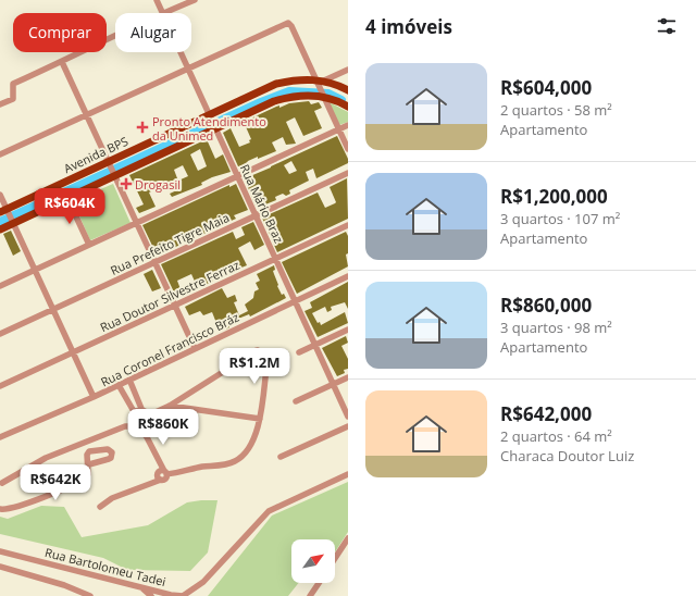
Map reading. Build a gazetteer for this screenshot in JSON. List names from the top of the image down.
{
  "streets": {
    "main road": ["Avenida BPS"],
    "street": [
      "Rua Mário Braz",
      "Rua Prefeito Tigre Maia",
      "Rua Doutor Silvestre Ferraz",
      "Rua Coronel Francisco Bráz",
      "Rua Bartolomeu Tadei"
    ]
  },
  "crossings": [
    ["Avenida BPS", "Rua Mário Braz"],
    ["Rua Mário Braz", "Rua Prefeito Tigre Maia"],
    ["Rua Mário Braz", "Rua Doutor Silvestre Ferraz"],
    ["Rua Mário Braz", "Rua Coronel Francisco Bráz"]
  ],
  "places": {
    "health": ["Pronto Atendimento da Unimed", "Drogasil"]
  },
  "north": "top right",
  "page": {
    "heading": "4 imóveis",
    "chip": ["Comprar", "Alugar"],
    "list": [
      {
        "name": "R$604,000",
        "note": "2 quartos · 58 m² · Apartamento"
      },
      {
        "name": "R$1,200,000",
        "note": "3 quartos · 107 m² · Apartamento"
      },
      {
        "name": "R$860,000",
        "note": "3 quartos · 98 m² · Apartamento"
      },
      {
        "name": "R$642,000",
        "note": "2 quartos · 64 m² · Characa Doutor Luiz"
      }
    ],
    "price": [
      "R$604K",
      "R$1.2M",
      "R$860K",
      "R$642K"
    ]
  }
}
